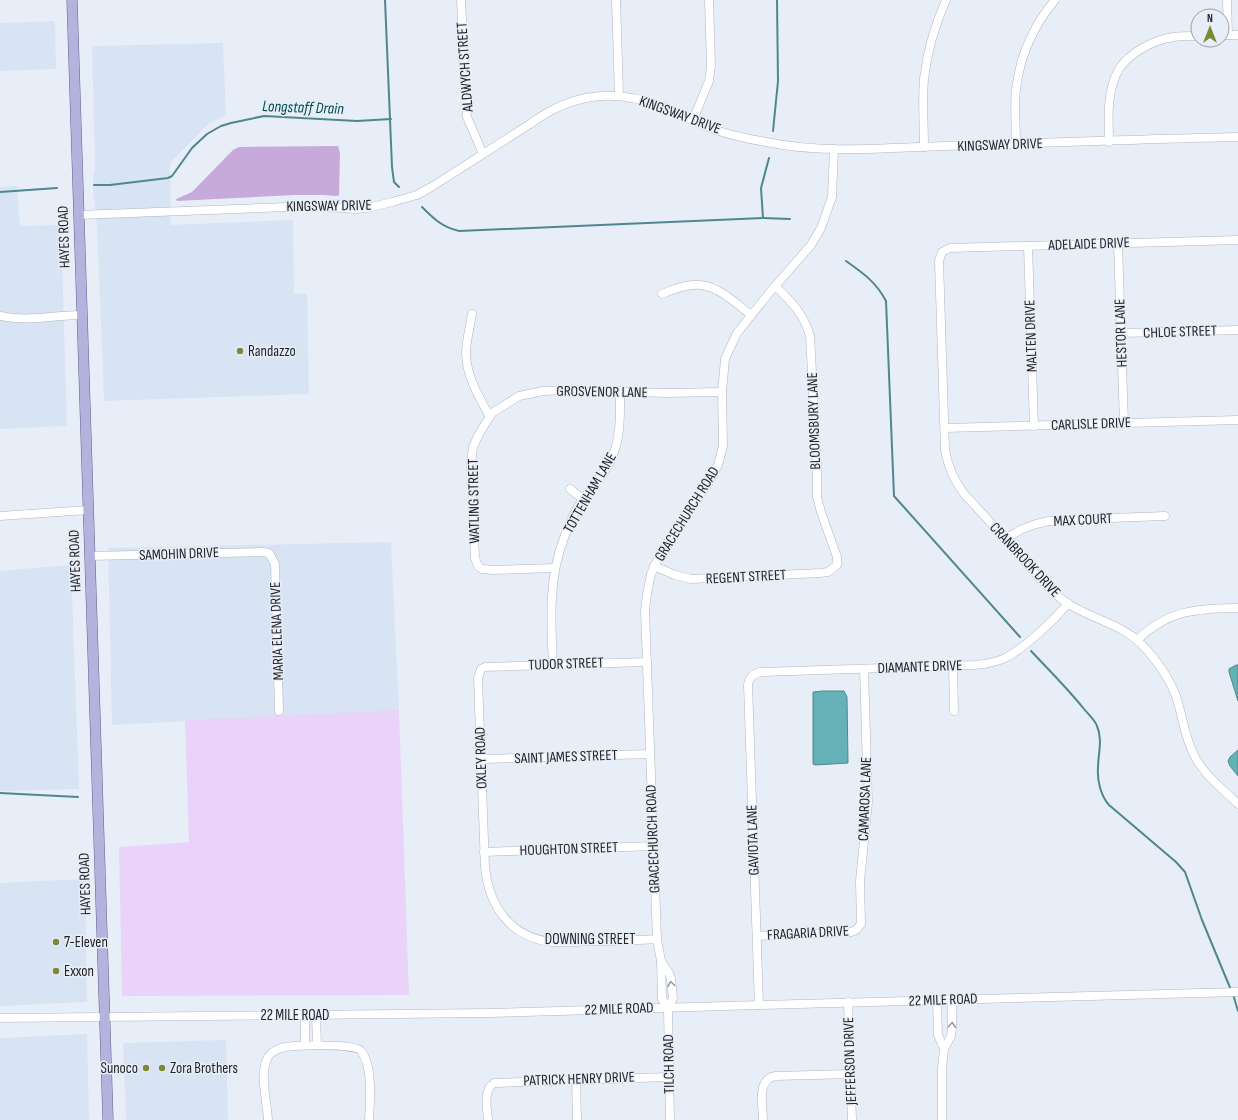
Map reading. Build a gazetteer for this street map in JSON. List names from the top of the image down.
{
  "streets": {
    "main road": ["HAYES ROAD"],
    "street": [
      "ALDWYCH STREET",
      "KINGSWAY DRIVE",
      "ADELAIDE DRIVE",
      "CHLOE STREET",
      "HESTOR LANE",
      "MALTEN DRIVE",
      "GROSVENOR LANE",
      "BLOOMSBURY LANE",
      "CARLISLE DRIVE",
      "TOTTENHAM LANE",
      "WATLING STREET",
      "GRACECHURCH ROAD",
      "MAX COURT",
      "SAMOHIN DRIVE",
      "CRANBROOK DRIVE",
      "REGENT STREET",
      "MARIA ELENA DRIVE",
      "TUDOR STREET",
      "DIAMANTE DRIVE",
      "SAINT JAMES STREET",
      "OXLEY ROAD",
      "CAMAROSA LANE",
      "GAVIOTA LANE",
      "HOUGHTON STREET",
      "FRAGARIA DRIVE",
      "DOWNING STREET",
      "22 MILE ROAD",
      "JEFFERSON DRIVE",
      "TILCH ROAD",
      "PATRICK HENRY DRIVE"
    ]
  },
  "crossings": [
    ["ALDWYCH STREET", "KINGSWAY DRIVE"],
    ["KINGSWAY DRIVE", "HAYES ROAD"],
    ["KINGSWAY DRIVE", "GRACECHURCH ROAD"],
    ["HAYES ROAD", "SAMOHIN DRIVE"],
    ["HAYES ROAD", "22 MILE ROAD"],
    ["ADELAIDE DRIVE", "HESTOR LANE"],
    ["ADELAIDE DRIVE", "MALTEN DRIVE"],
    ["ADELAIDE DRIVE", "CRANBROOK DRIVE"],
    ["CHLOE STREET", "HESTOR LANE"],
    ["HESTOR LANE", "CARLISLE DRIVE"],
    ["MALTEN DRIVE", "CARLISLE DRIVE"],
    ["GROSVENOR LANE", "TOTTENHAM LANE"],
    ["GROSVENOR LANE", "WATLING STREET"],
    ["GROSVENOR LANE", "GRACECHURCH ROAD"],
    ["BLOOMSBURY LANE", "GRACECHURCH ROAD"],
    ["BLOOMSBURY LANE", "REGENT STREET"],
    ["CARLISLE DRIVE", "CRANBROOK DRIVE"],
    ["TOTTENHAM LANE", "WATLING STREET"],
    ["TOTTENHAM LANE", "TUDOR STREET"],
    ["GRACECHURCH ROAD", "REGENT STREET"],
    ["GRACECHURCH ROAD", "TUDOR STREET"],
    ["GRACECHURCH ROAD", "SAINT JAMES STREET"],
    ["GRACECHURCH ROAD", "HOUGHTON STREET"],
    ["GRACECHURCH ROAD", "DOWNING STREET"],
    ["GRACECHURCH ROAD", "22 MILE ROAD"],
    ["GRACECHURCH ROAD", "TILCH ROAD"],
    ["MAX COURT", "CRANBROOK DRIVE"],
    ["SAMOHIN DRIVE", "MARIA ELENA DRIVE"],
    ["CRANBROOK DRIVE", "DIAMANTE DRIVE"],
    ["TUDOR STREET", "OXLEY ROAD"],
    ["DIAMANTE DRIVE", "CAMAROSA LANE"],
    ["DIAMANTE DRIVE", "GAVIOTA LANE"],
    ["SAINT JAMES STREET", "OXLEY ROAD"],
    ["OXLEY ROAD", "HOUGHTON STREET"],
    ["OXLEY ROAD", "DOWNING STREET"],
    ["CAMAROSA LANE", "FRAGARIA DRIVE"],
    ["GAVIOTA LANE", "FRAGARIA DRIVE"],
    ["GAVIOTA LANE", "22 MILE ROAD"],
    ["HOUGHTON STREET", "DOWNING STREET"],
    ["22 MILE ROAD", "JEFFERSON DRIVE"],
    ["22 MILE ROAD", "TILCH ROAD"],
    ["TILCH ROAD", "PATRICK HENRY DRIVE"]
  ],
  "water": ["Longstaff Drain"],
  "places": [
    "Randazzo",
    "7-Eleven",
    "Exxon",
    "Sunoco",
    "Zora Brothers"
  ],
  "north": "top"
}
